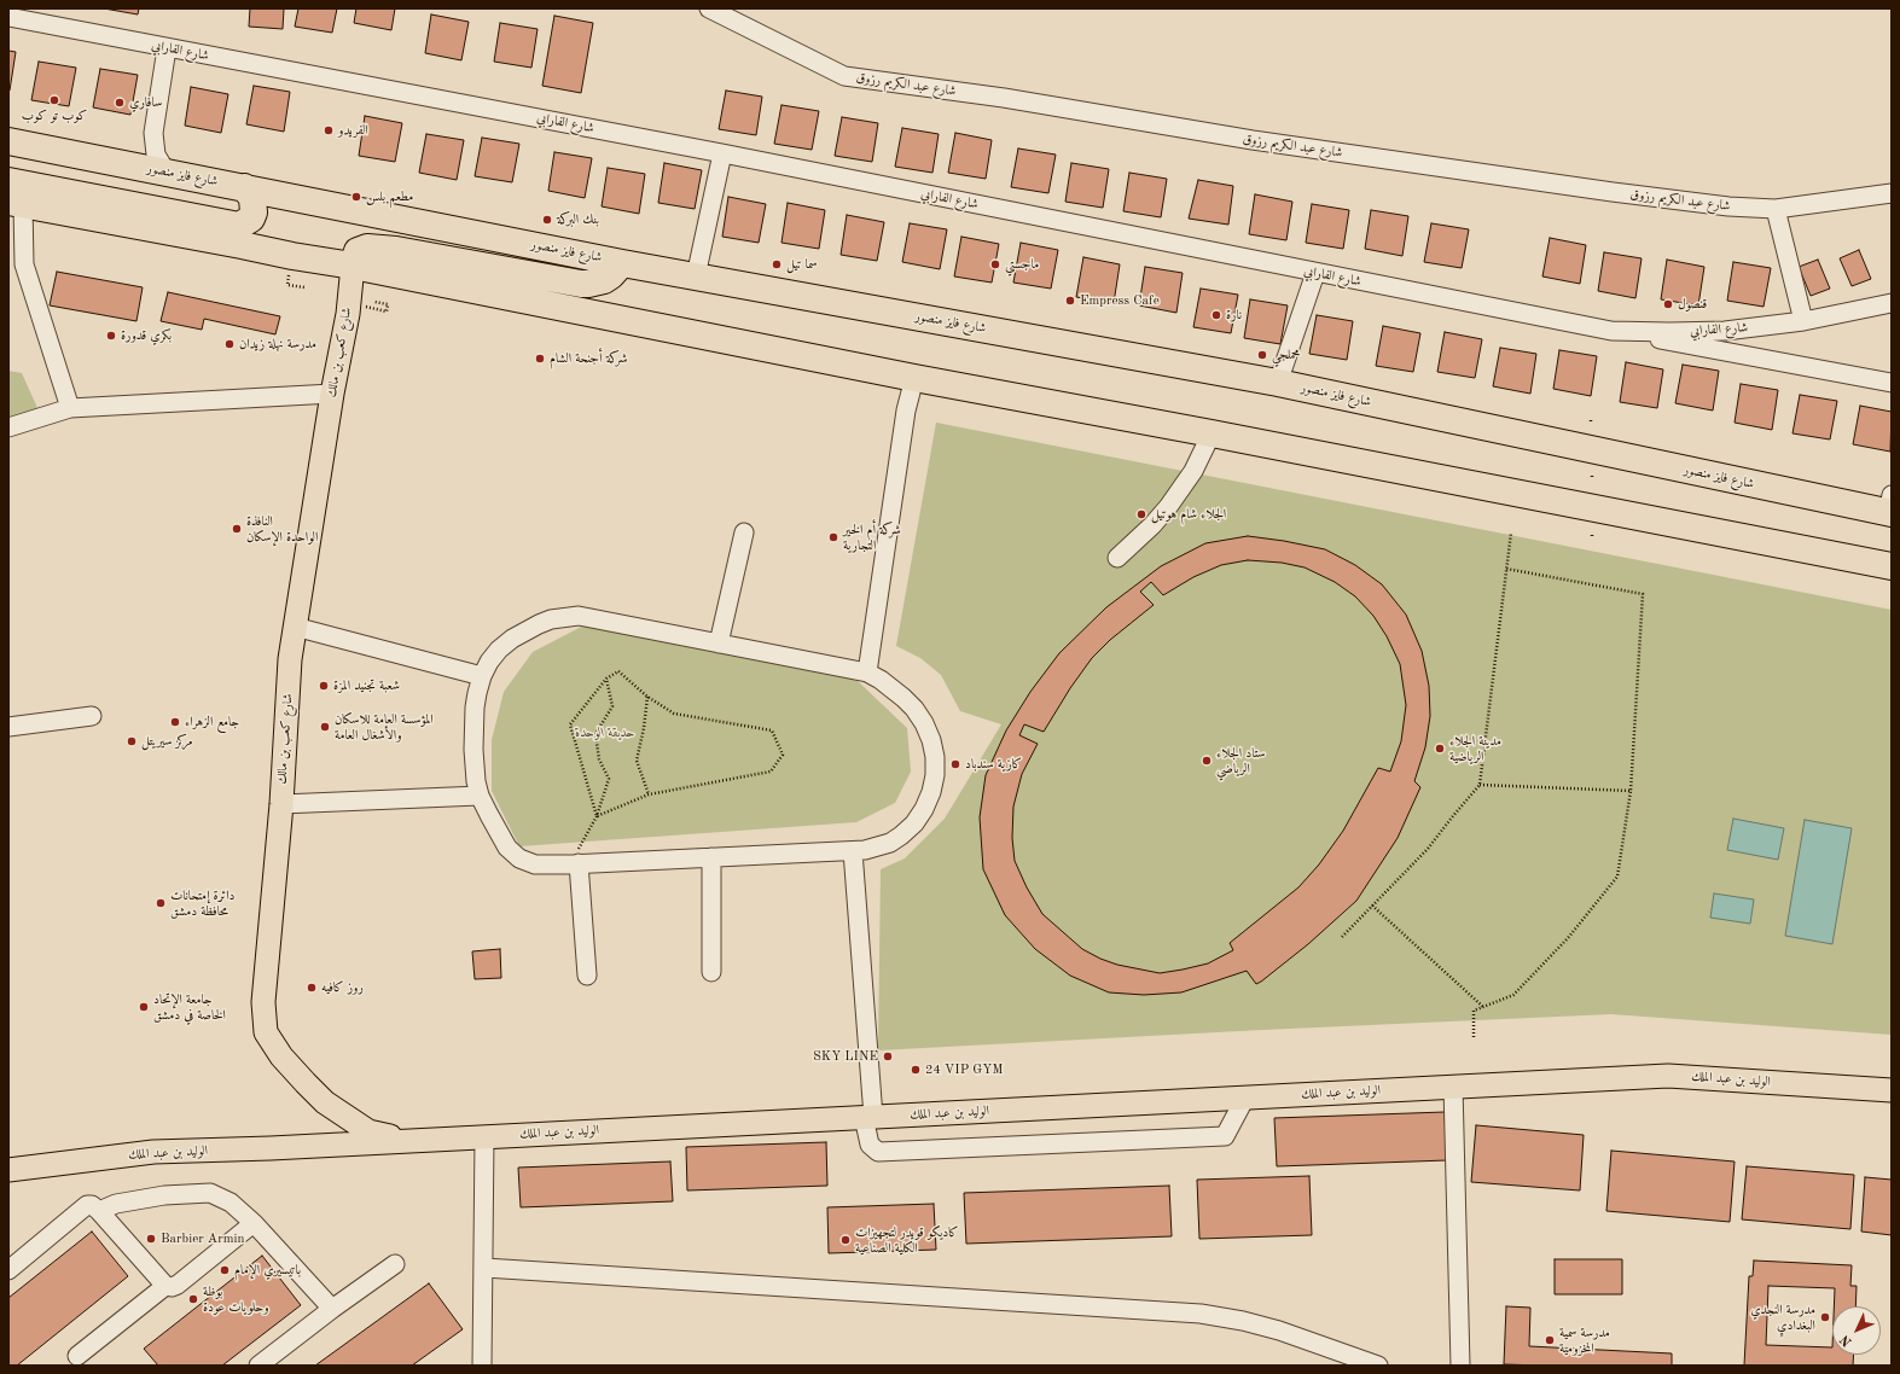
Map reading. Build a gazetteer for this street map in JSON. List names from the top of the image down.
{
  "streets": {
    "highway": ["شارع فايز منصور"],
    "main road": ["شارع كعب بن مالك", "الوليد بن عبد الملك"],
    "street": ["شارع الفارابي", "شارع عبد الكريم رزوق"]
  },
  "crossings": [
    ["شارع كعب بن مالك", "الوليد بن عبد الملك"]
  ],
  "parks": ["حديقة الوحدة"],
  "places": [
    "كوب تو كوب",
    "سافاري",
    "الفريدو",
    "مطعم بلس",
    "بنك البركة",
    "سما تيل",
    "ماجستي",
    "Empress Cafe",
    "قنصول",
    "نارة",
    "بكري قدورة",
    "مدرسة نهلة زيدان",
    "محملجي",
    "شركة أجنحة الشام",
    "الجلاء شام هوتيل",
    "النافذة الواحدة الإسكان",
    "شركة أم الخير التجارية",
    "شعبة تجنيد المزة",
    "جامع الزهراء",
    "المؤسسة العامة للاسكان والأشغال العامة",
    "مركز سيريتل",
    "مدينة الجلاء الرياضية",
    "ستاد الجلاء الرياضي",
    "كازية سندباد",
    "دائرة إمتحانات محافظة دمشق",
    "روز كافيه",
    "جامعة الإتحاد الخاصة في دمشق",
    "SKY LINE",
    "24 VIP GYM",
    "Barbier Armin",
    "كاديكو قويدر لتجهيزات الكلية الصناعية",
    "باتيسيري الإمام",
    "بوظة وحلويات عودة",
    "مدرسة النجدي البغداديِ",
    "مدرسة سمية المخزومية"
  ],
  "north": "bottom left"
}
